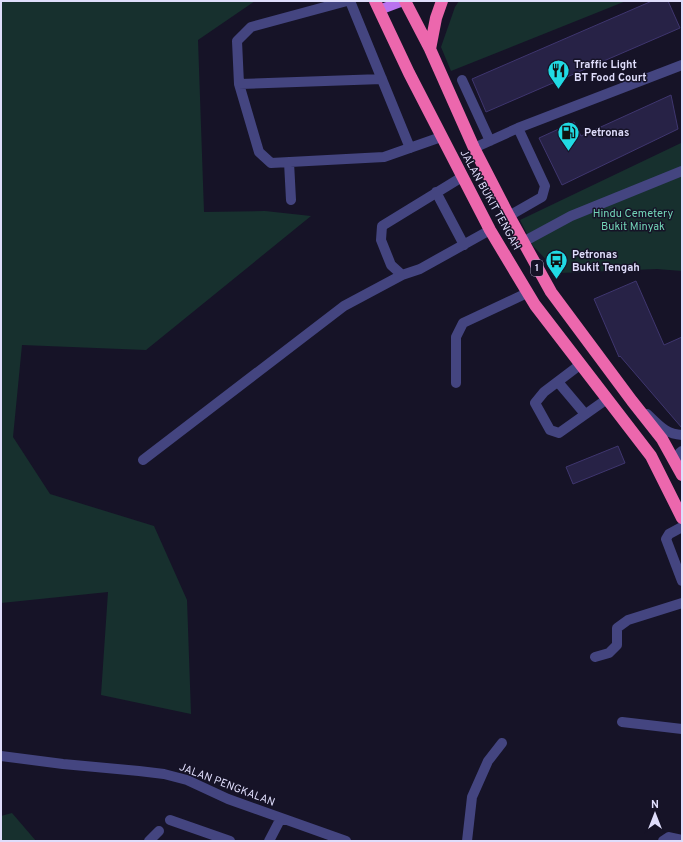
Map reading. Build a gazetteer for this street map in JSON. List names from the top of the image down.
{
  "streets": {
    "highway": ["JALAN BUKIT TENGAH", "1"],
    "street": ["JALAN PENGKALAN"]
  },
  "parks": ["Hindu Cemetery Bukit Minyak"],
  "places": {
    "restaurant": ["Traffic Light BT Food Court"],
    "fuel station": ["Petronas"],
    "bus stop": ["Petronas Bukit Tengah"]
  },
  "north": "top"
}
